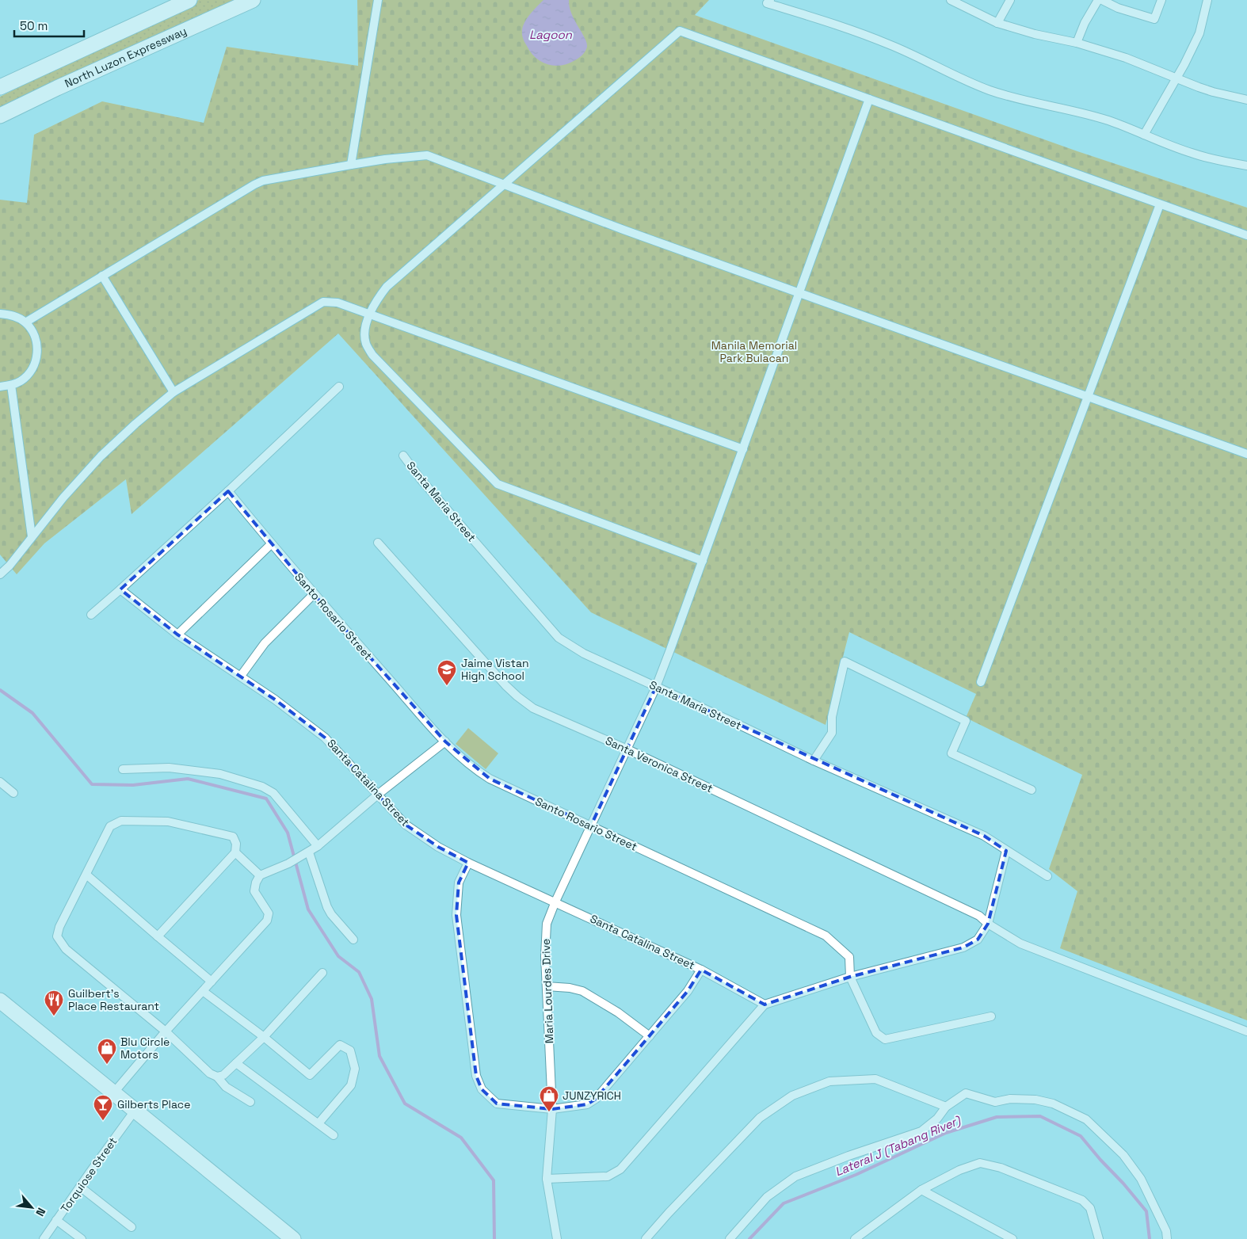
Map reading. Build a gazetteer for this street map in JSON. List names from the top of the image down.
{
  "streets": {
    "highway": ["North Luzon Expressway"],
    "street": [
      "Santa Maria Street",
      "Santo Rosario Street",
      "Santa Veronica Street",
      "Santa Catalina Street",
      "Maria Lourdes Drive",
      "Torquiose Street"
    ]
  },
  "crossings": [
    ["Santa Maria Street", "Maria Lourdes Drive"],
    ["Santo Rosario Street", "Maria Lourdes Drive"],
    ["Santa Veronica Street", "Maria Lourdes Drive"],
    ["Santa Catalina Street", "Maria Lourdes Drive"]
  ],
  "water": ["Lagoon", "Lateral J (Tabang River)"],
  "parks": ["Manila Memorial Park Bulacan"],
  "places": {
    "school or university": ["Jaime Vistan High School"],
    "restaurant": ["Guilbert's Place Restaurant"],
    "shop": ["Blu Circle Motors", "JUNZYRICH"],
    "bar": ["Gilberts Place"]
  },
  "scale_bar": "50 m",
  "north": "bottom right"
}
